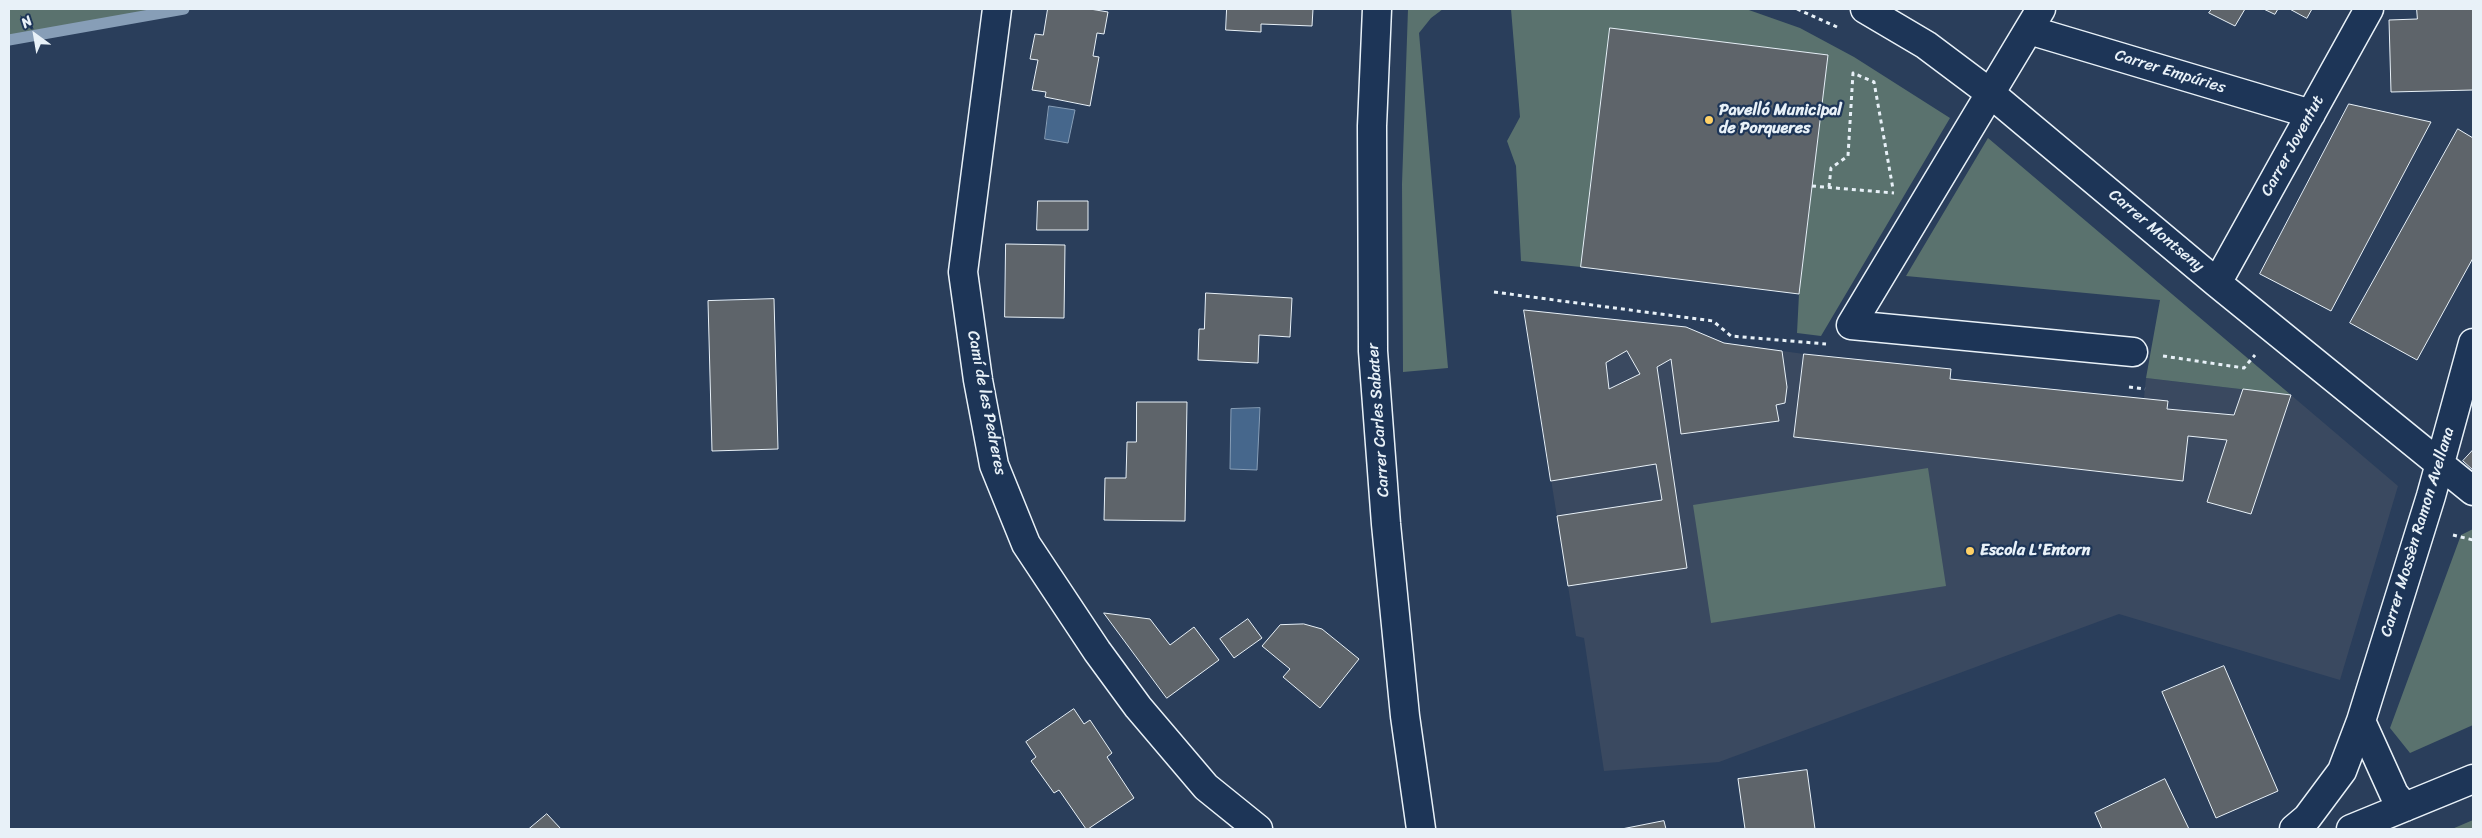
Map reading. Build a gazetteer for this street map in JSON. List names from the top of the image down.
{
  "streets": {
    "street": [
      "Carrer Empúries",
      "Carrer Joventut",
      "Carrer Montseny",
      "Camí de les Pedreres",
      "Carrer Carles Sabater",
      "Carrer Mossèn Ramon Avellana"
    ]
  },
  "crossings": [
    ["Carrer Empúries", "Carrer Joventut"],
    ["Carrer Joventut", "Carrer Montseny"],
    ["Carrer Montseny", "Carrer Mossèn Ramon Avellana"]
  ],
  "places": ["Pavelló Municipal de Porqueres", "Escola L'Entorn"],
  "north": "top left"
}
